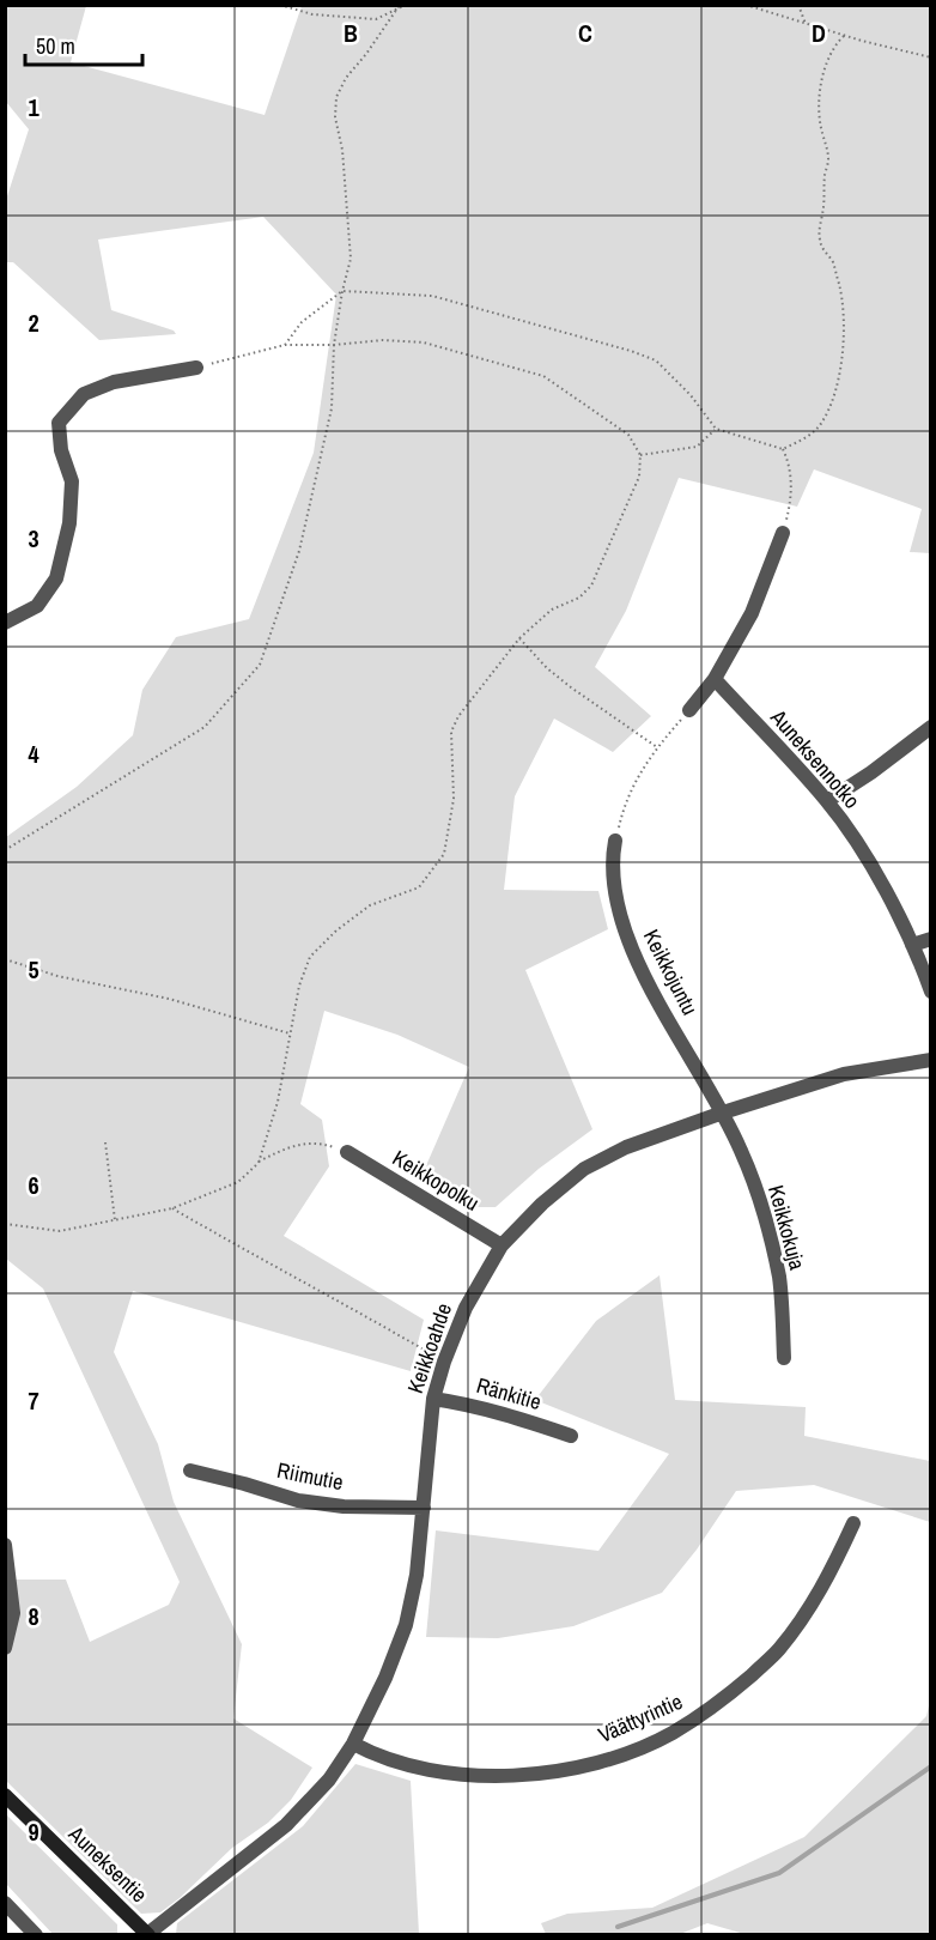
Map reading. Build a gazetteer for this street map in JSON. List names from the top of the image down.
{
  "streets": {
    "street": [
      "Auneksennotko",
      "Keikkojuntu",
      "Keikkopolku",
      "Keikkokuja",
      "Keikkoahde",
      "Ränkitie",
      "Riimutie",
      "Väättyrintie",
      "Auneksentie"
    ]
  },
  "crossings": [
    ["Keikkojuntu", "Keikkokuja"],
    ["Keikkojuntu", "Keikkoahde"],
    ["Keikkopolku", "Keikkoahde"],
    ["Keikkokuja", "Keikkoahde"],
    ["Keikkoahde", "Ränkitie"],
    ["Keikkoahde", "Riimutie"],
    ["Keikkoahde", "Väättyrintie"],
    ["Keikkoahde", "Auneksentie"]
  ],
  "scale_bar": "50 m",
  "grid": {
    "columns": ["B", "C", "D"],
    "rows": [
      "1",
      "2",
      "3",
      "4",
      "5",
      "6",
      "7",
      "8",
      "9"
    ]
  }
}
